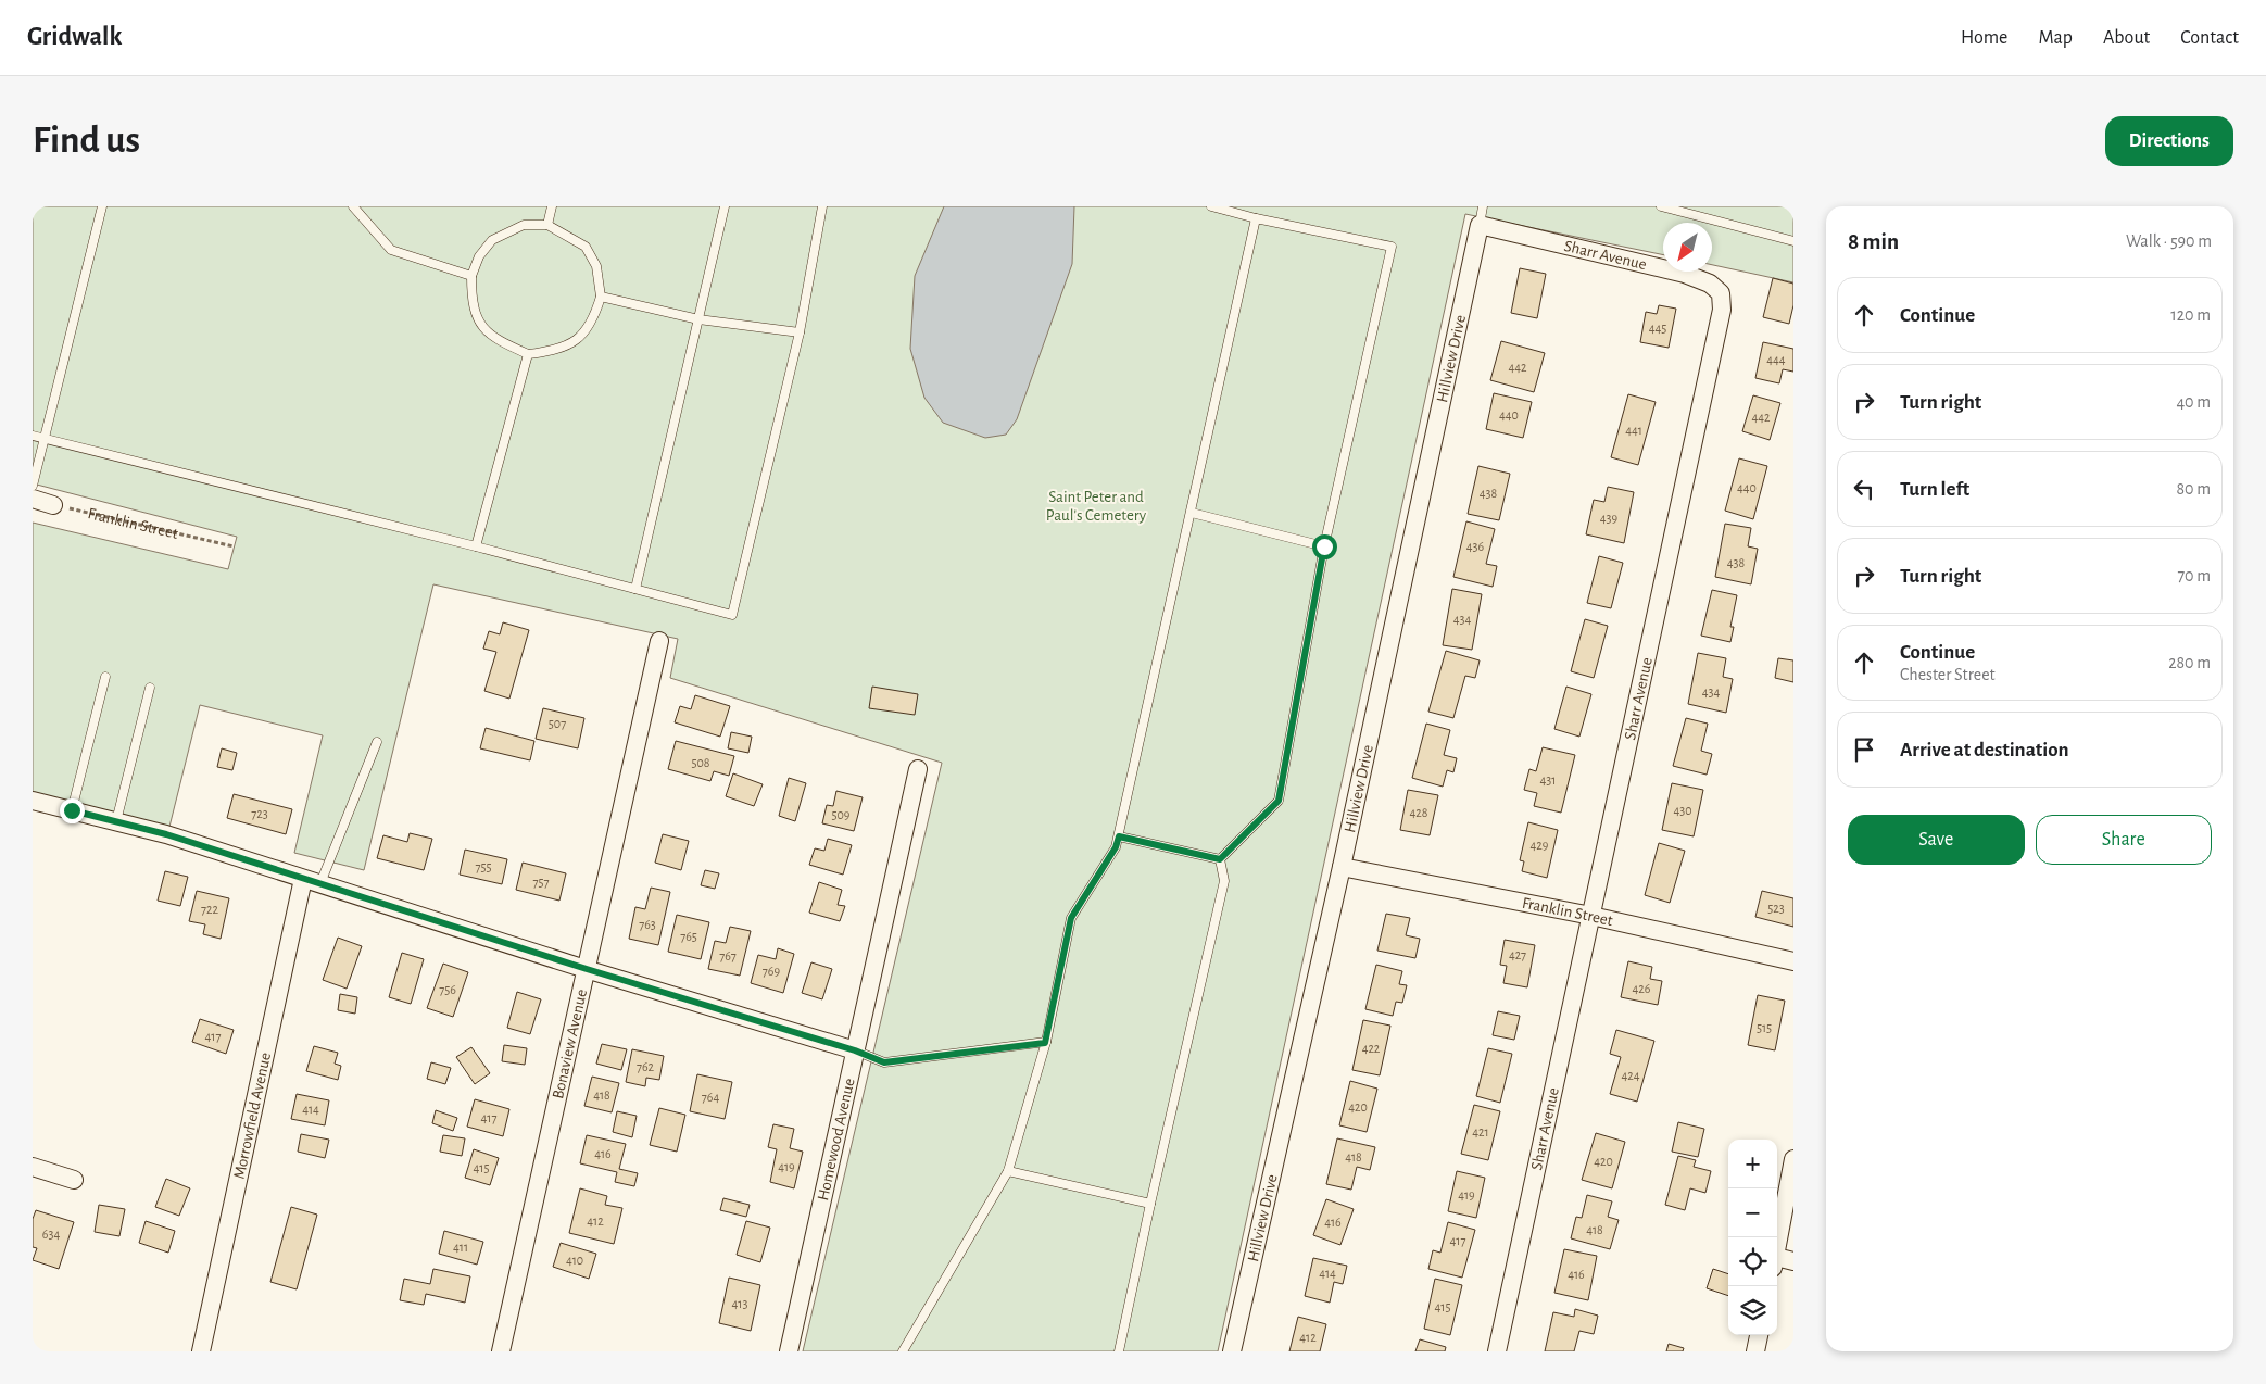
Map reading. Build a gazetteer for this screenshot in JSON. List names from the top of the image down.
{
  "streets": {
    "street": [
      "Sharr Avenue",
      "Hillview Drive",
      "Franklin Street",
      "Bonaview Avenue",
      "Morrowfield Avenue",
      "Homewood Avenue"
    ]
  },
  "crossings": [
    ["Sharr Avenue", "Hillview Drive"],
    ["Sharr Avenue", "Franklin Street"],
    ["Hillview Drive", "Franklin Street"]
  ],
  "parks": ["Saint Peter and Paul's Cemetery"],
  "house_numbers": [
    "445",
    "444",
    "442",
    "440",
    "442",
    "441",
    "440",
    "438",
    "439",
    "436",
    "438",
    "434",
    "434",
    "507",
    "508",
    "431",
    "430",
    "428",
    "723",
    "509",
    "429",
    "755",
    "757",
    "523",
    "722",
    "763",
    "765",
    "427",
    "767",
    "769",
    "426",
    "756",
    "515",
    "417",
    "422",
    "762",
    "424",
    "418",
    "764",
    "420",
    "414",
    "417",
    "421",
    "416",
    "418",
    "420",
    "419",
    "415",
    "419",
    "412",
    "416",
    "418",
    "634",
    "417",
    "411",
    "410",
    "414",
    "416",
    "413",
    "415",
    "412"
  ],
  "north": "bottom left",
  "page": {
    "header": "Gridwalk",
    "nav": [
      "Home",
      "Map",
      "About",
      "Contact"
    ],
    "buttons": [
      "Directions",
      ["Save", "Share"]
    ],
    "title": "Find us",
    "heading": ["8 min", "Walk · 590 m"],
    "list": [
      ["Continue", "120 m"],
      ["Turn right", "40 m"],
      ["Turn left", "80 m"],
      ["Turn right", "70 m"],
      ["Continue", "Chester Street", "280 m"],
      "Arrive at destination"
    ],
    "map_buttons": ["+", "−"]
  }
}
